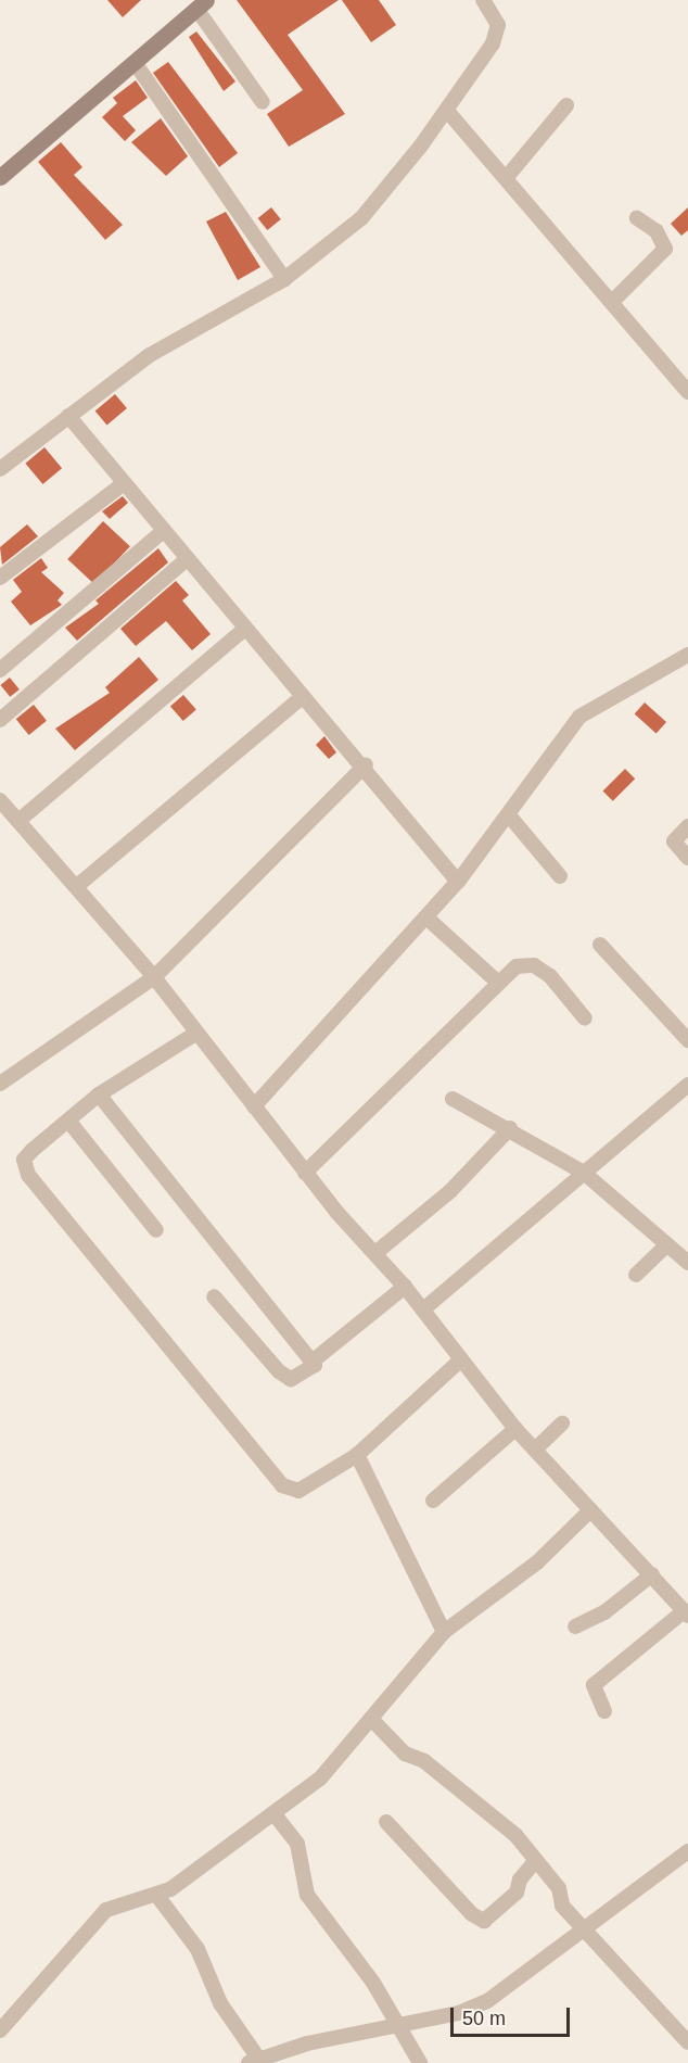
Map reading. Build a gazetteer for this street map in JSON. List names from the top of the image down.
{
  "scale_bar": "50 m"
}
